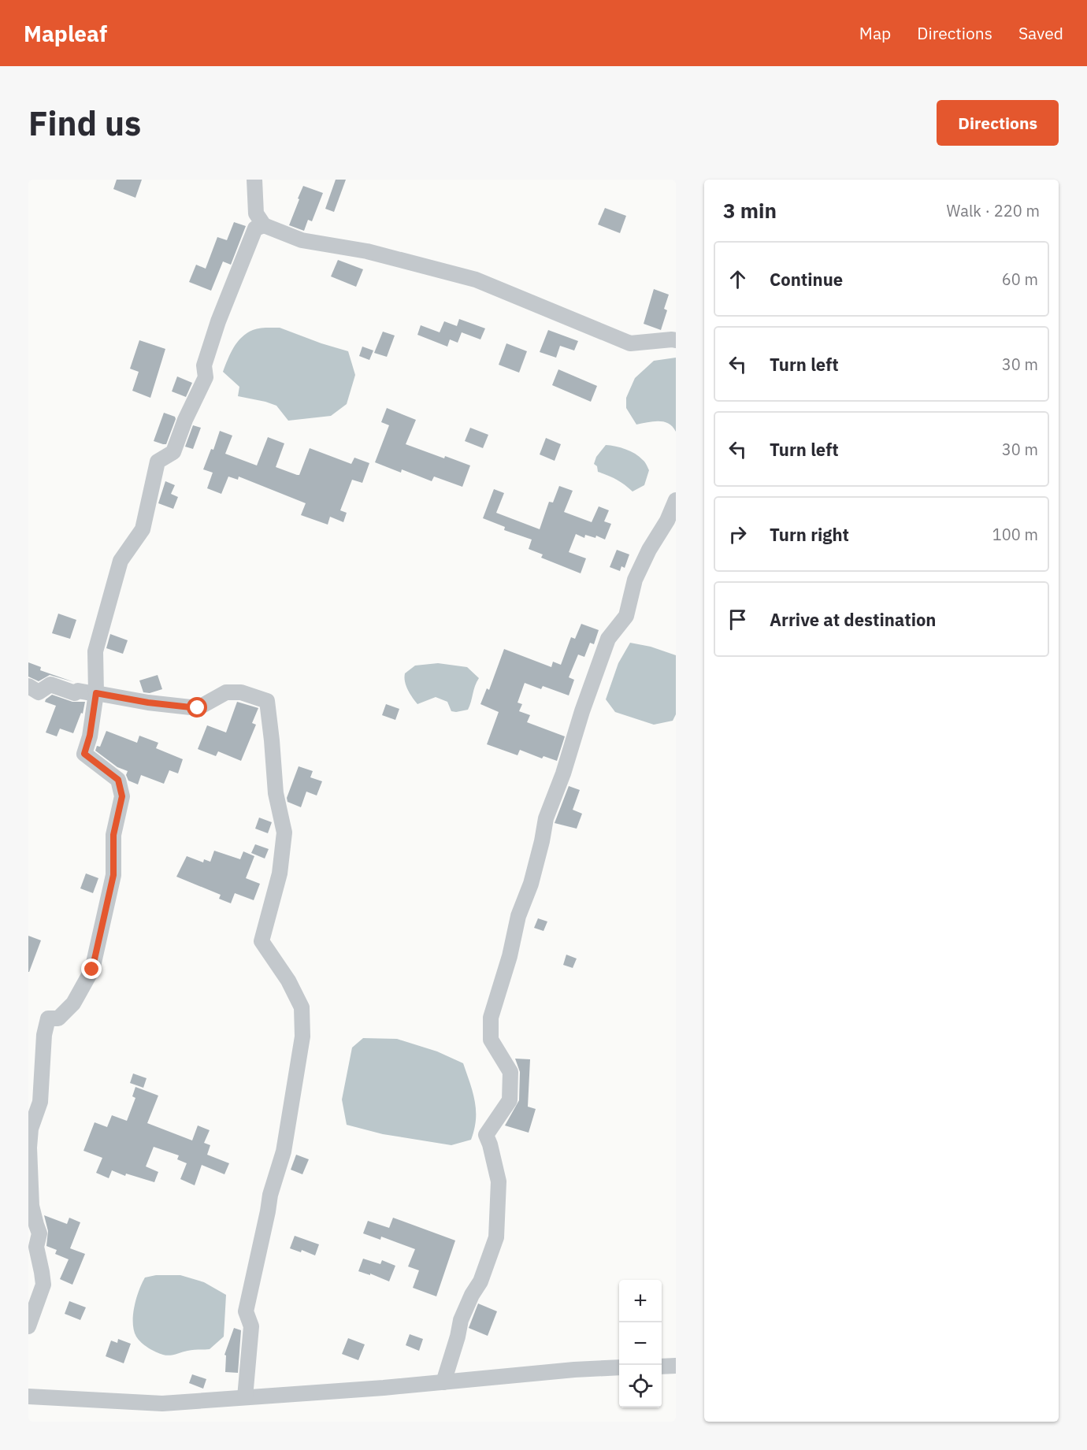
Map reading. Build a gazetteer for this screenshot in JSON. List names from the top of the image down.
{
  "page": {
    "header": "Mapleaf",
    "nav": ["Map", "Directions", "Saved"],
    "buttons": "Directions",
    "title": "Find us",
    "heading": ["3 min", "Walk · 220 m"],
    "list": [
      ["Continue", "60 m"],
      ["Turn left", "30 m"],
      ["Turn left", "30 m"],
      ["Turn right", "100 m"],
      "Arrive at destination"
    ],
    "map_buttons": ["+", "−"]
  }
}
